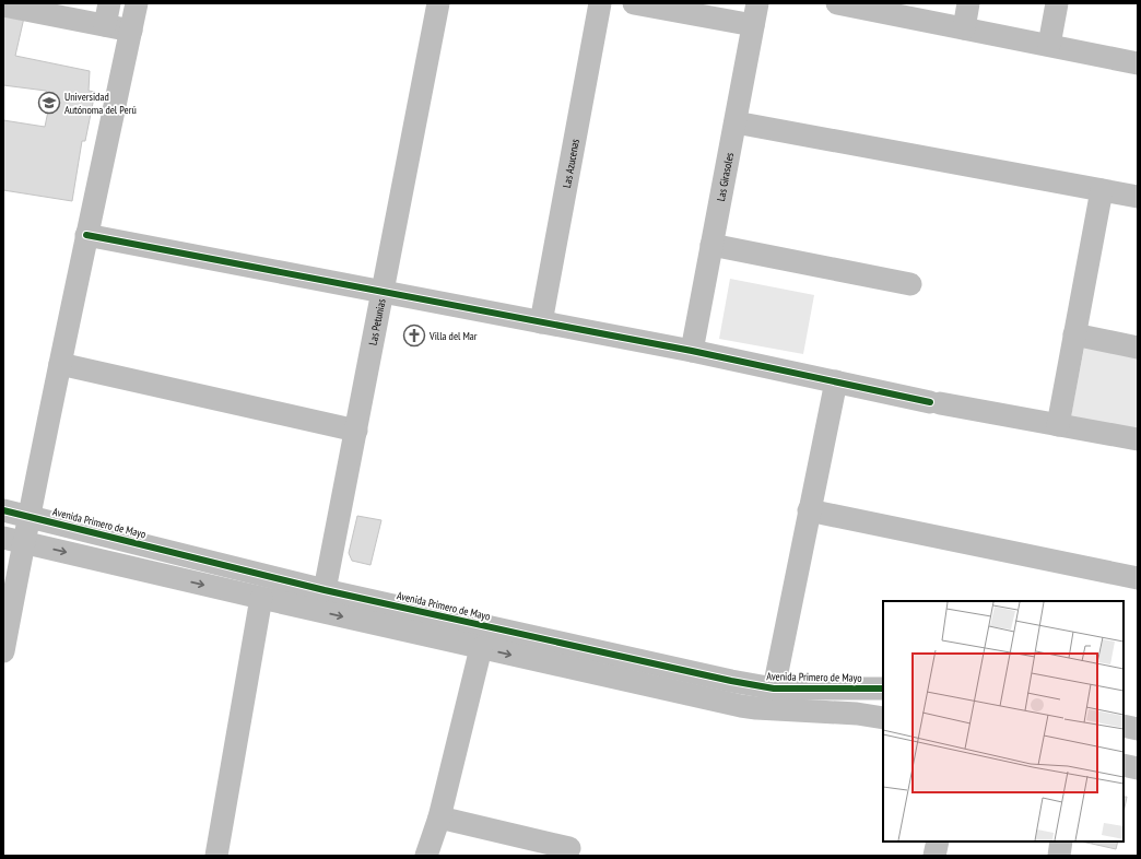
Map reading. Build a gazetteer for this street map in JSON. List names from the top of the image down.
{
  "streets": {
    "street": [
      "Las Azucenas",
      "Las Girasoles",
      "Las Petunias",
      "Avenida Primero de Mayo"
    ]
  },
  "crossings": [
    ["Las Petunias", "Avenida Primero de Mayo"]
  ],
  "places": {
    "school or university": ["Universidad Autónoma del Perú"],
    "church": ["Villa del Mar"]
  }
}
